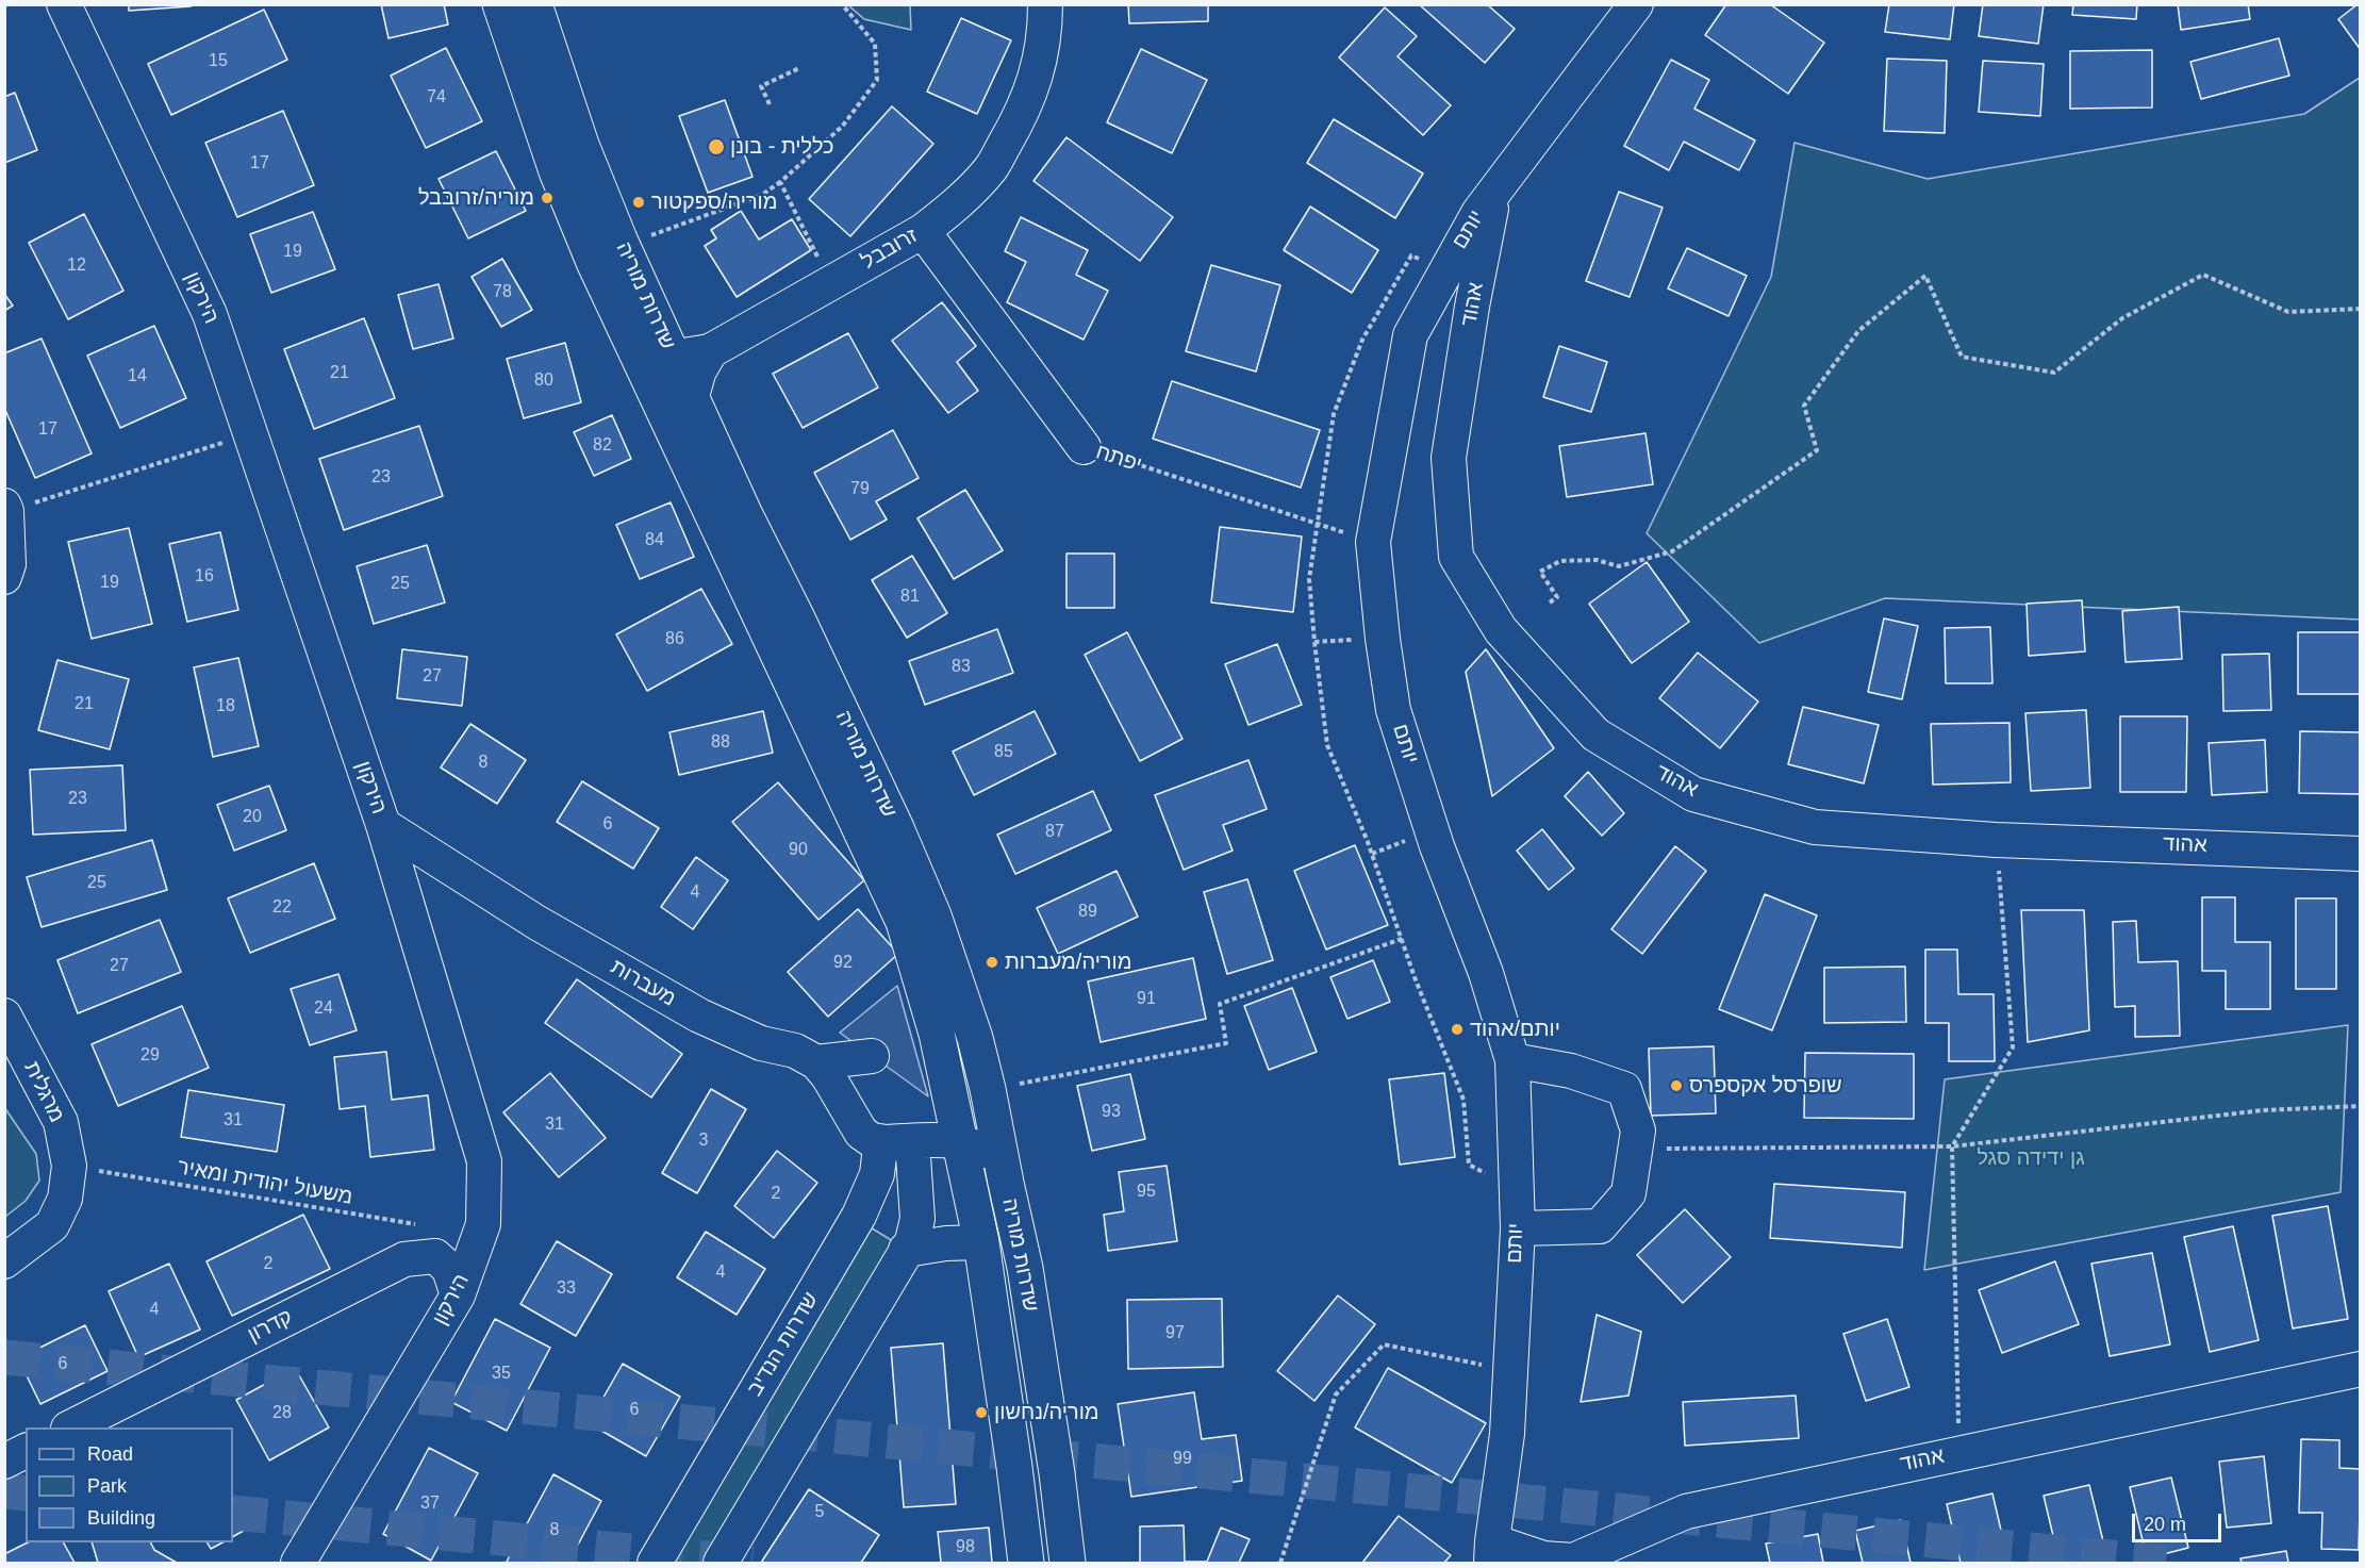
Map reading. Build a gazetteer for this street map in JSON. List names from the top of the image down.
{
  "streets": {
    "main road": ["שדרות מוריה"],
    "street": [
      "יותם",
      "זרובבל",
      "הירקון",
      "אהוד",
      "יפתח",
      "מעברות",
      "מרגלית",
      "קדרון",
      "שדרות הנדיב"
    ],
    "path": ["משעול יהודית ומאיר"]
  },
  "crossings": [
    ["יותם", "אהוד"],
    ["יותם", "יפתח"],
    ["זרובבל", "שדרות מוריה"],
    ["זרובבל", "יפתח"],
    ["הירקון", "מעברות"],
    ["מעברות", "שדרות הנדיב"],
    ["מרגלית", "משעול יהודית ומאיר"],
    ["משעול יהודית ומאיר", "קדרון"]
  ],
  "parks": ["גן ידידה סגל"],
  "places": [
    "כללית - בונן",
    "מוריה/זרובבל",
    "מוריה/ספקטור",
    "מוריה/מעברות",
    "יותם/אהוד",
    "שופרסל אקספרס",
    "מוריה/נחשון"
  ],
  "house_numbers": [
    "15",
    "74",
    "17",
    "19",
    "12",
    "78",
    "21",
    "14",
    "80",
    "17",
    "82",
    "23",
    "79",
    "84",
    "16",
    "19",
    "25",
    "81",
    "86",
    "83",
    "27",
    "21",
    "18",
    "88",
    "85",
    "8",
    "23",
    "20",
    "6",
    "87",
    "90",
    "25",
    "4",
    "22",
    "89",
    "92",
    "27",
    "91",
    "24",
    "29",
    "93",
    "31",
    "31",
    "3",
    "95",
    "2",
    "2",
    "4",
    "33",
    "4",
    "97",
    "6",
    "35",
    "6",
    "28",
    "99",
    "37",
    "5",
    "8",
    "98"
  ],
  "legend": ["Road", "Park", "Building"],
  "scale_bar": "20 m"
}
